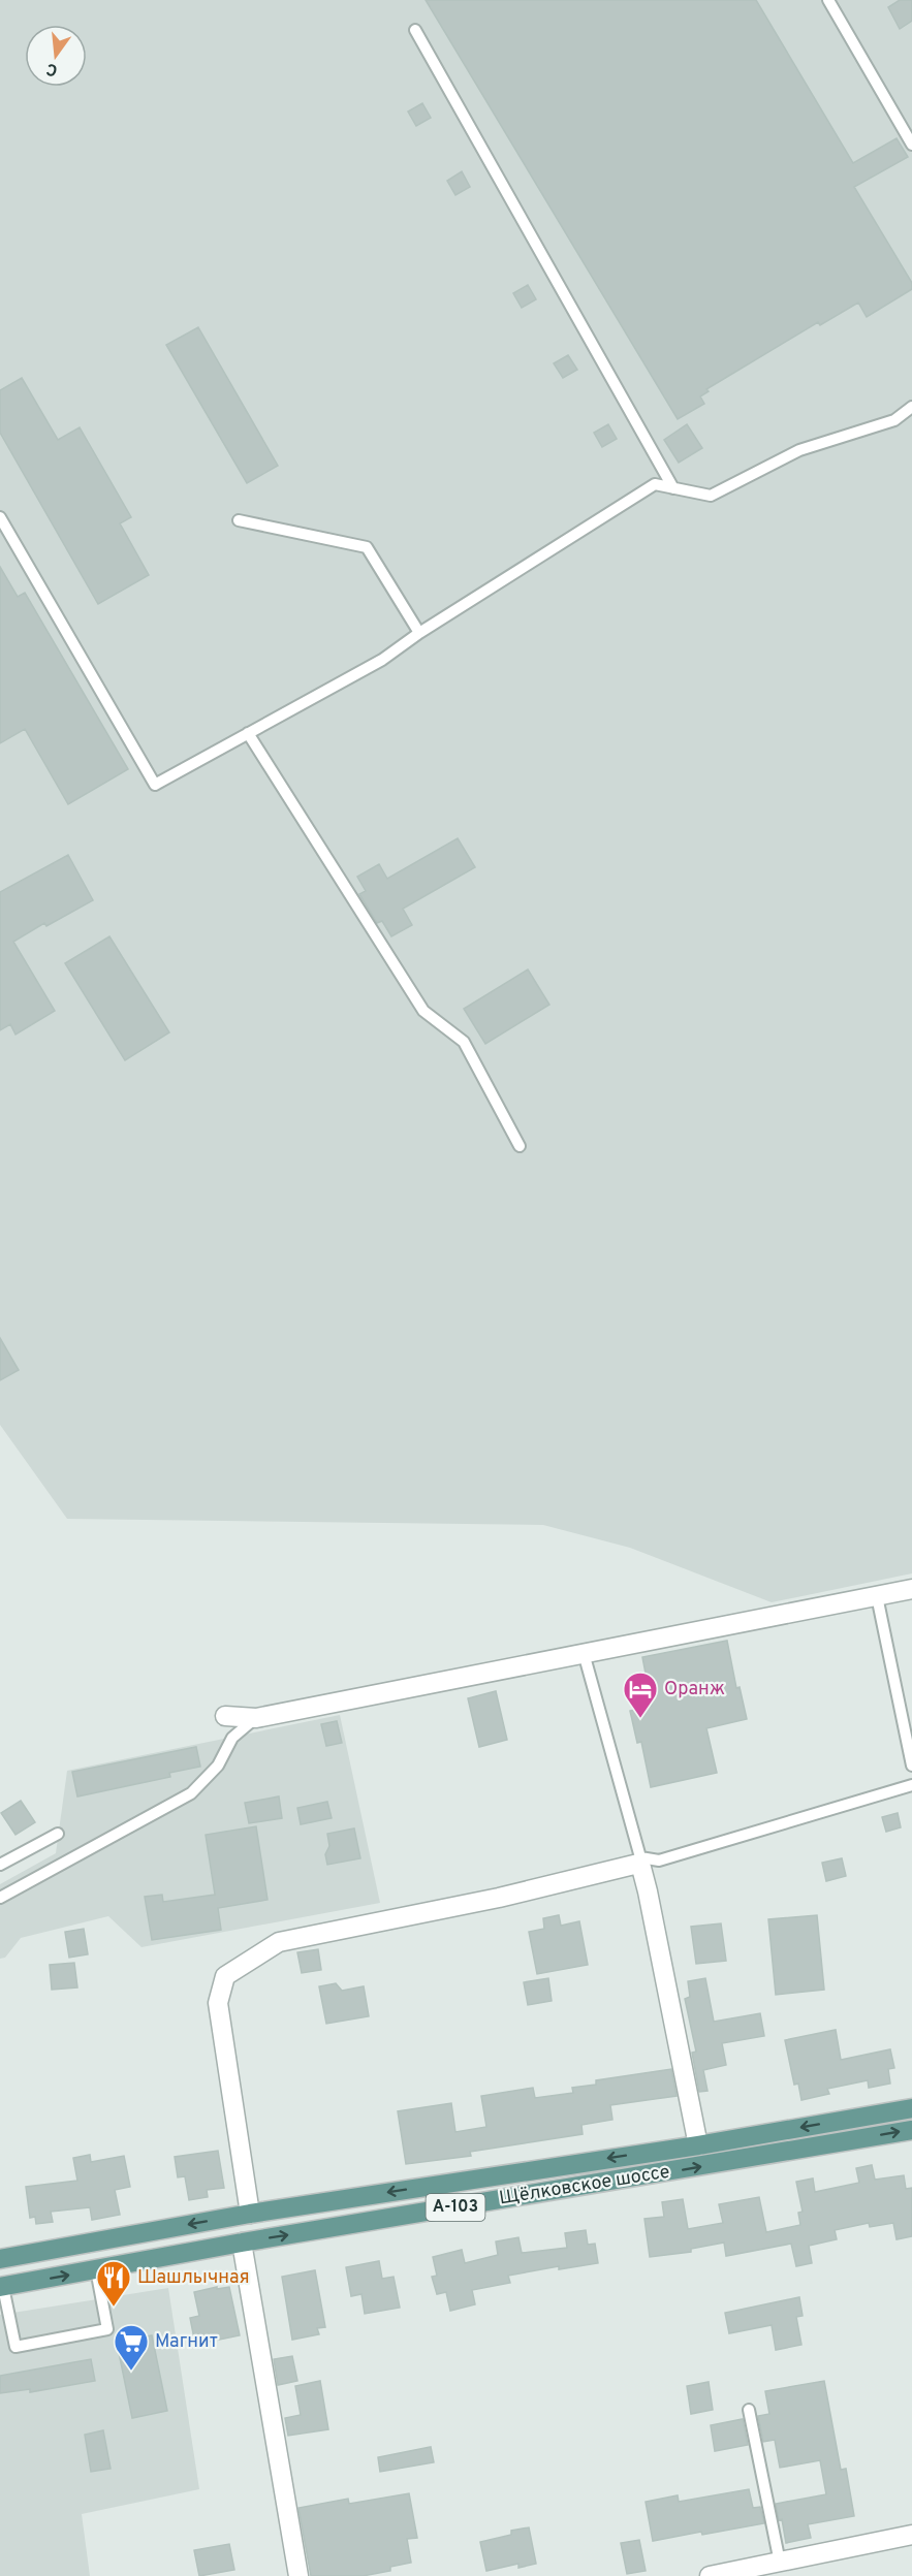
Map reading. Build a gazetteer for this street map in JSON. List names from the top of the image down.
{
  "streets": {
    "main road": ["Щёлковское шоссе", "А-103"]
  },
  "places": {
    "hotel": ["Оранж"],
    "restaurant": ["Шашлычная"],
    "supermarket": ["Магнит"]
  },
  "north": "bottom"
}
